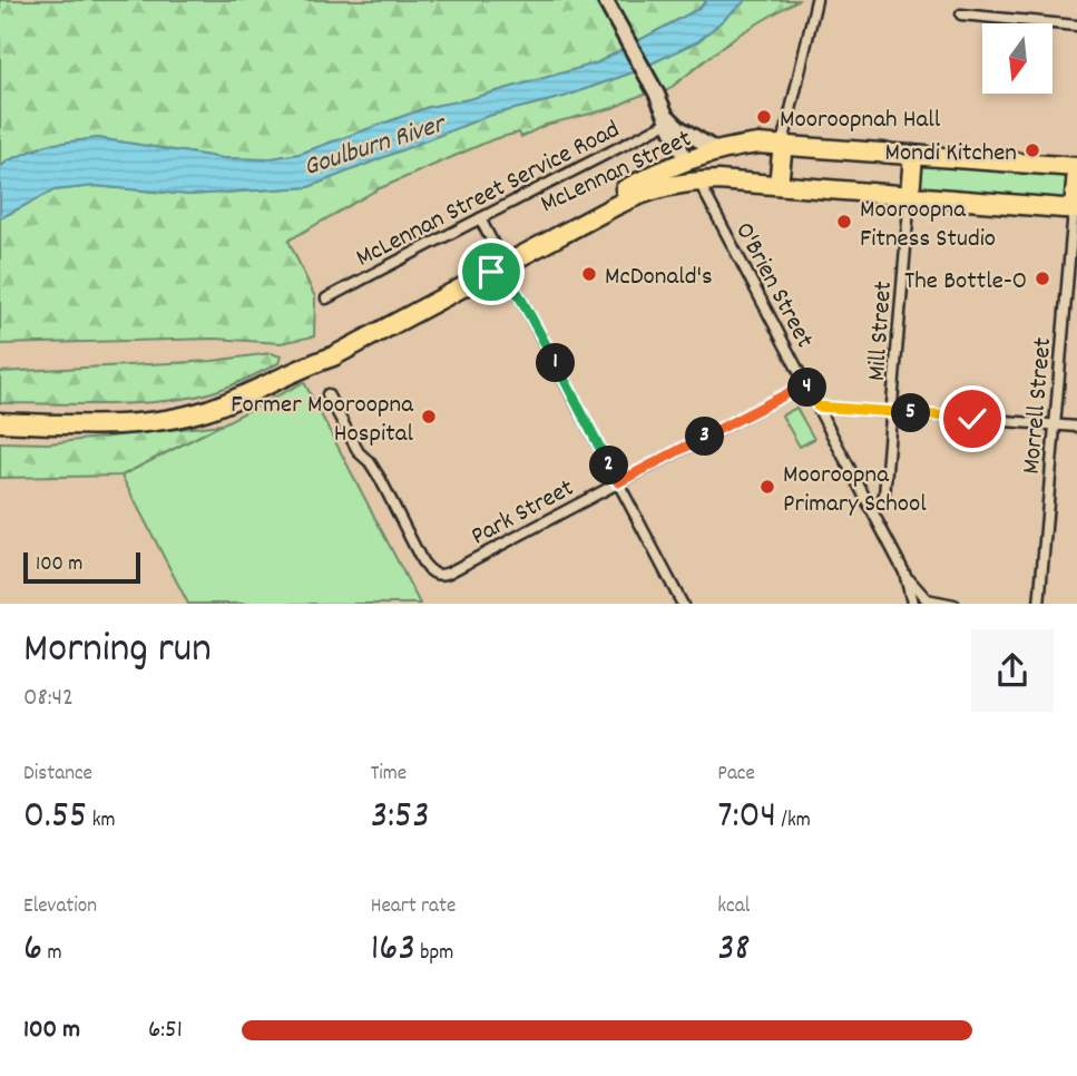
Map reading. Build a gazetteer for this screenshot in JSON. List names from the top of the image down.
{
  "streets": {
    "highway": ["McLennan Street"],
    "street": [
      "McLennan Street Service Road",
      "O'Brien Street",
      "Mill Street",
      "Morrell Street",
      "Park Street"
    ]
  },
  "crossings": [
    ["McLennan Street", "O'Brien Street"],
    ["McLennan Street", "Mill Street"],
    ["McLennan Street", "Morrell Street"],
    ["O'Brien Street", "Mill Street"],
    ["O'Brien Street", "Park Street"]
  ],
  "water": ["Goulburn River"],
  "places": [
    "Mooroopnah Hall",
    "Mondi Kitchen",
    "Mooroopna Fitness Studio",
    "McDonald's",
    "The Bottle-O",
    "Former Mooroopna Hospital",
    "Mooroopna Primary School"
  ],
  "scale_bar": "100 m",
  "north": "bottom",
  "page": {
    "pins": [
      "1",
      "4",
      "5",
      "3",
      "2"
    ],
    "scale": "100 m",
    "heading": ["Morning run", "08:42"],
    "stats": [
      ["Distance", "0.55 km"],
      ["Time", "3:53"],
      ["Pace", "7:04 /km"],
      ["Elevation", "6 m"],
      ["Heart rate", "163 bpm"],
      ["kcal", "38"]
    ],
    "list": [
      {
        "name": "100 m",
        "note": "6:51"
      }
    ]
  }
}
